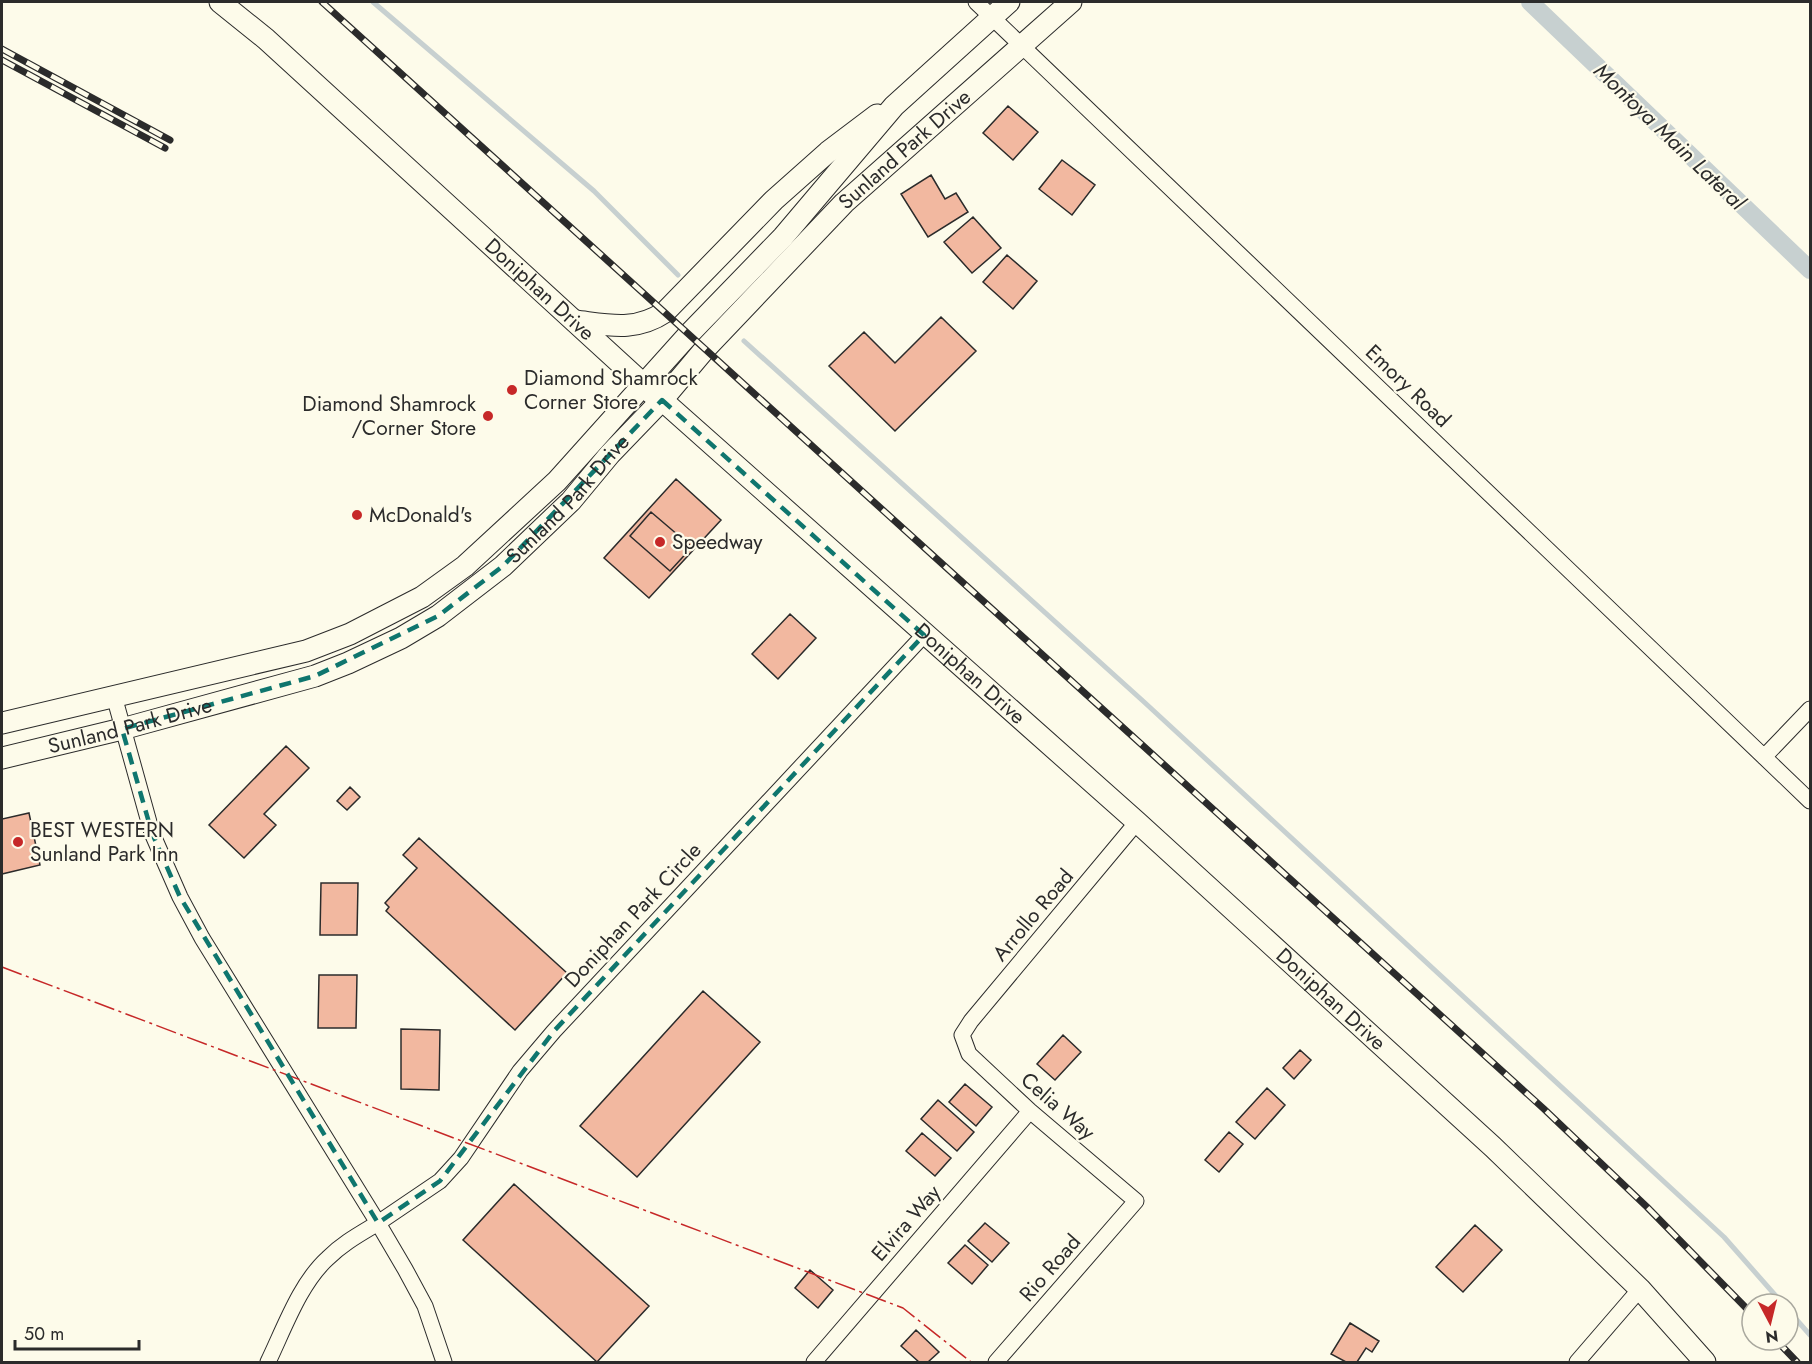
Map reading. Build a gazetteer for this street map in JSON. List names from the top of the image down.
{
  "streets": {
    "main road": ["Sunland Park Drive", "Doniphan Drive"],
    "street": [
      "Emory Road",
      "Doniphan Park Circle",
      "Arrollo Road",
      "Celia Way",
      "Elvira Way",
      "Rio Road"
    ]
  },
  "crossings": [
    ["Sunland Park Drive", "Doniphan Drive"],
    ["Sunland Park Drive", "Emory Road"],
    ["Doniphan Drive", "Doniphan Park Circle"],
    ["Doniphan Drive", "Arrollo Road"],
    ["Arrollo Road", "Celia Way"],
    ["Celia Way", "Elvira Way"],
    ["Celia Way", "Rio Road"]
  ],
  "water": ["Montoya Main Lateral"],
  "places": [
    "Diamond Shamrock Corner Store",
    "Diamond Shamrock /Corner Store",
    "McDonald's",
    "Speedway",
    "BEST WESTERN Sunland Park Inn"
  ],
  "scale_bar": "50 m",
  "north": "bottom"
}
